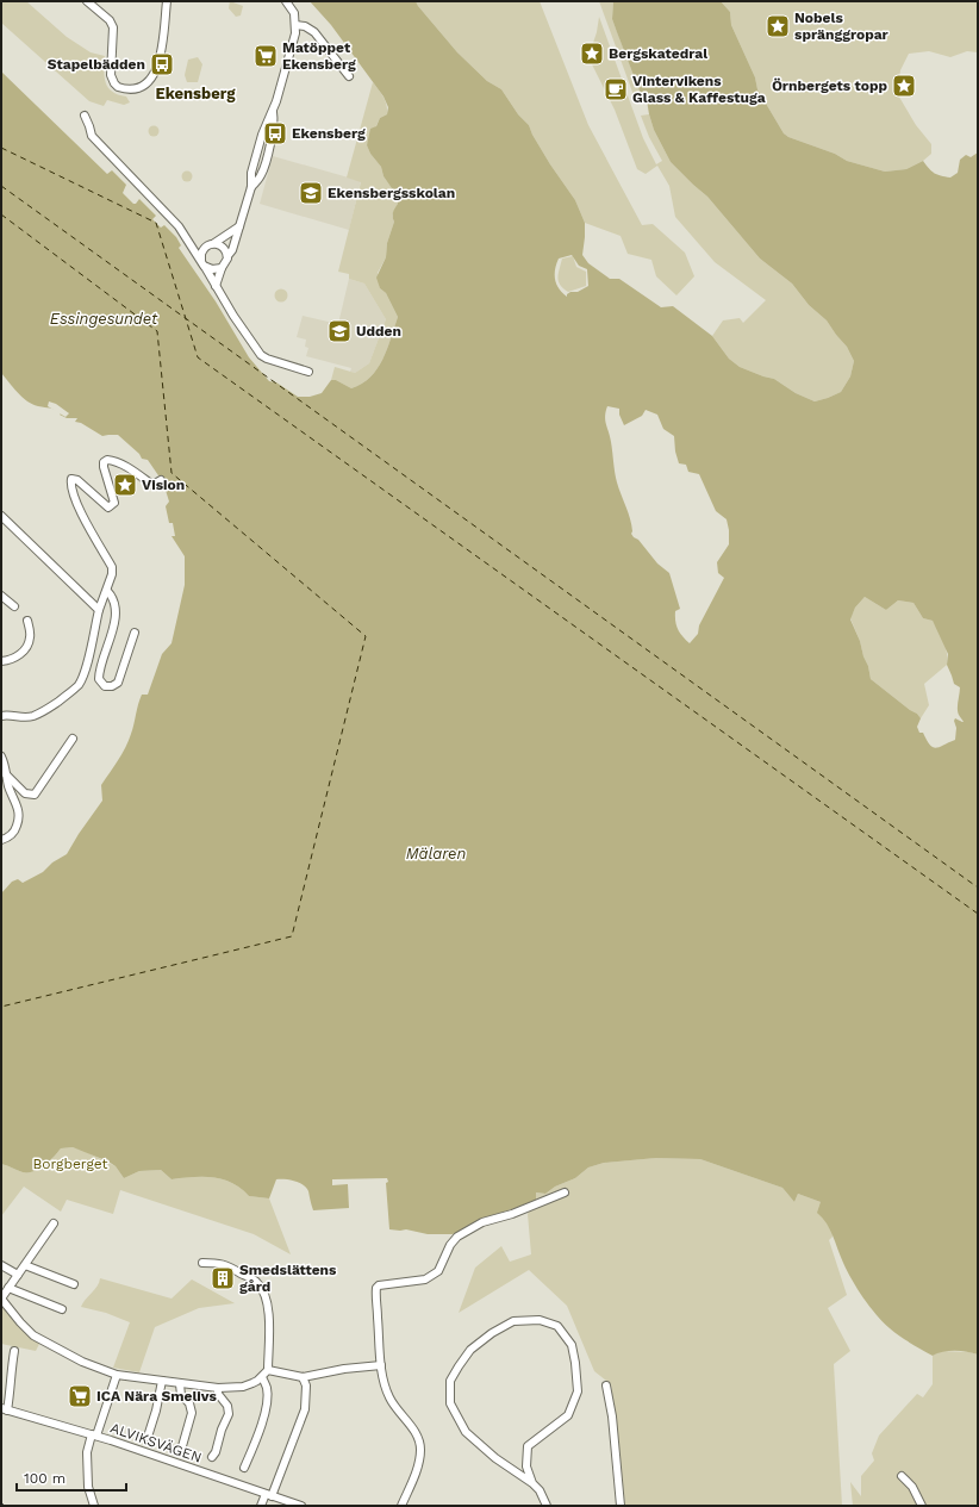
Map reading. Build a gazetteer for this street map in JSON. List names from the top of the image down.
{
  "streets": {
    "street": ["ALVIKSVÄGEN"]
  },
  "districts": ["Ekensberg"],
  "water": ["Essingesundet", "Mälaren"],
  "parks": ["Borgberget"],
  "places": {
    "place": [
      "Nobels spränggropar",
      "Bergskatedral",
      "Örnbergets topp",
      "Vision"
    ],
    "supermarket": ["Matöppet Ekensberg", "ICA Nära Smelivs"],
    "bus stop": ["Stapelbädden", "Ekensberg"],
    "cafe": ["Vintervikens Glass & Kaffestuga"],
    "school or university": ["Ekensbergsskolan", "Udden"],
    "building": ["Smedslättens gård"]
  },
  "scale_bar": "100 m"
}
